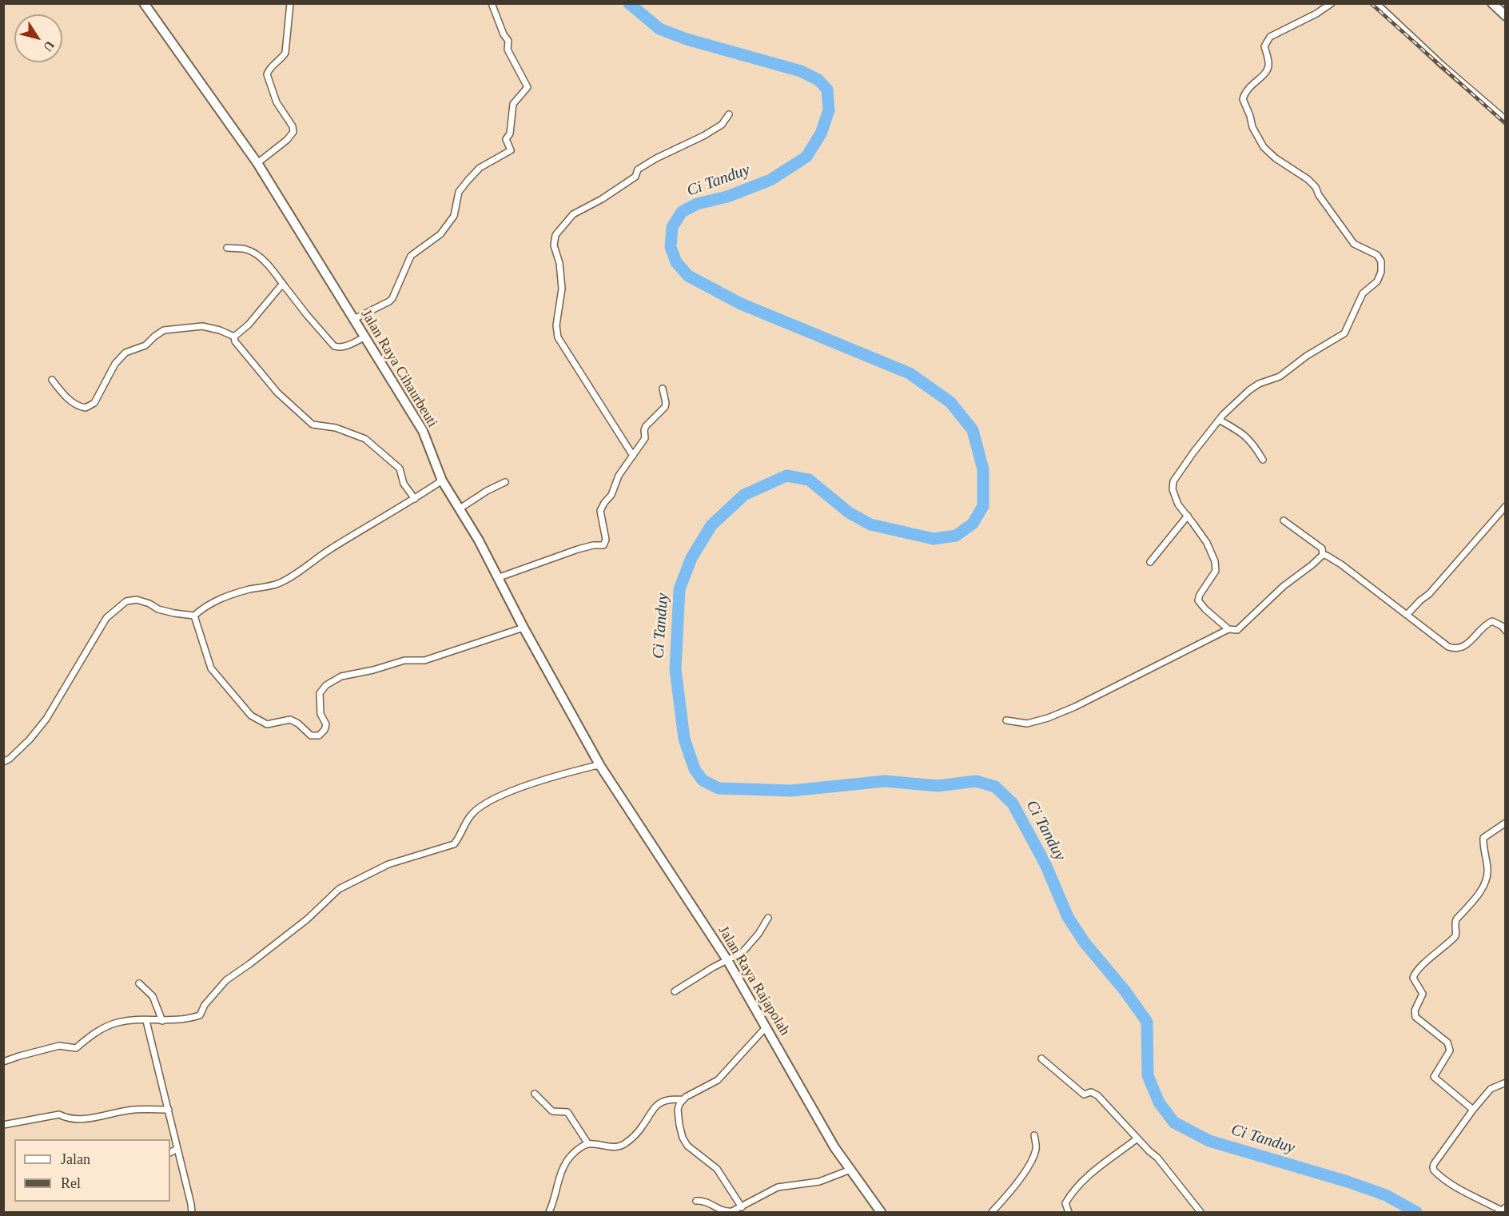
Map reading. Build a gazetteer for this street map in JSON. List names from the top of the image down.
{
  "streets": {
    "highway": ["Jalan Raya Cihaurbeuti", "Jalan Raya Rajapolah"]
  },
  "crossings": [
    ["Jalan Raya Cihaurbeuti", "Jalan Raya Rajapolah"]
  ],
  "water": ["Ci Tanduy"],
  "legend": ["Jalan", "Rel"],
  "north": "bottom right"
}
